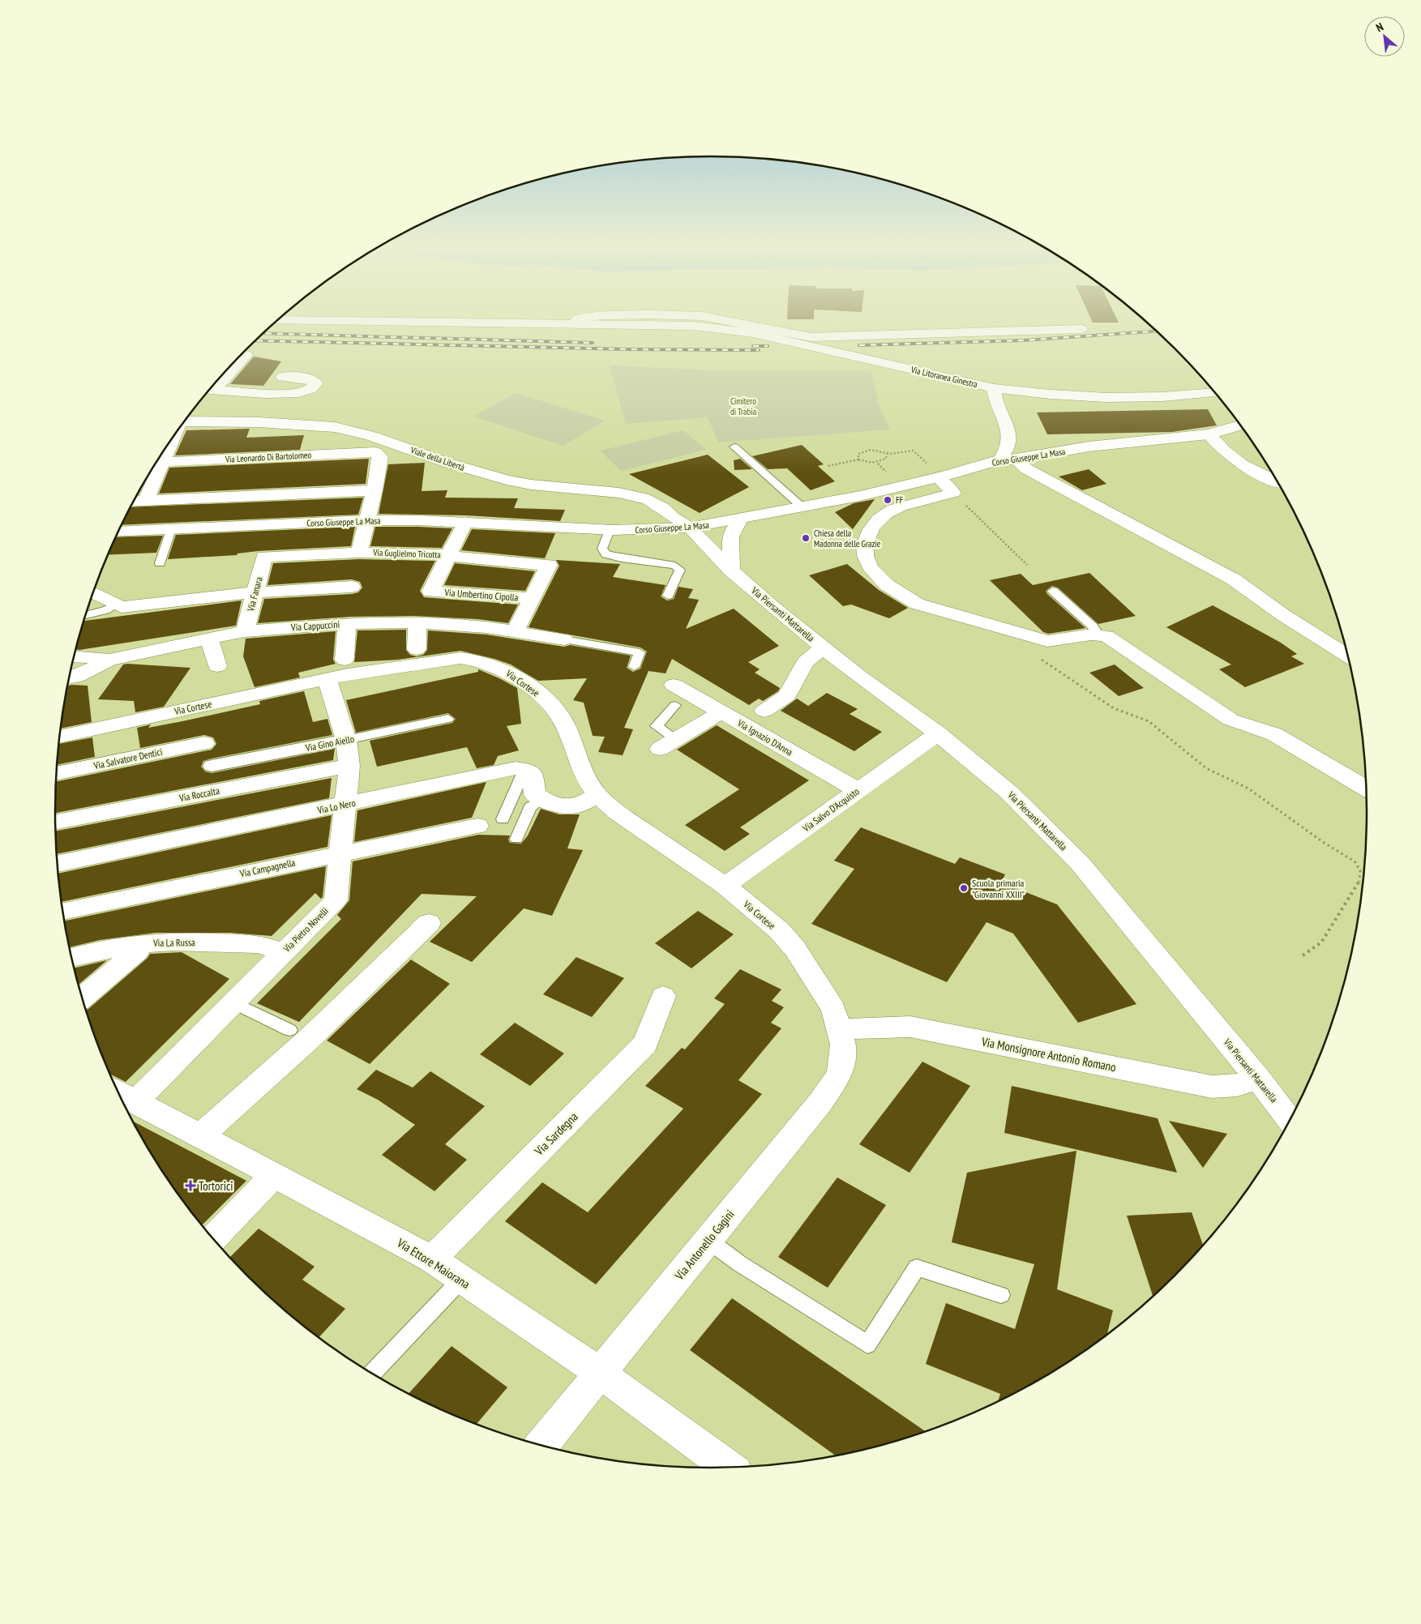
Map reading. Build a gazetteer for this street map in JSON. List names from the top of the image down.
{
  "streets": {
    "street": [
      "Via Litoranea Ginestra",
      "Via Leonardo Di Bartolomeo",
      "Corso Giuseppe La Masa",
      "Viale della Libertà",
      "Via Guglielmo Tricotta",
      "Via Fanara",
      "Via Umbertino Cipolla",
      "Via Piersanti Mattarella",
      "Via Cappuccini",
      "Via Cortese",
      "Via Ignazio D'Anna",
      "Via Gino Aiello",
      "Via Salvatore Dentici",
      "Via Roccalta",
      "Via Lo Nero",
      "Via Salvo D'Acquisto",
      "Via Campagnella",
      "Via Pietro Novelli",
      "Via La Russa",
      "Via Monsignore Antonio Romano",
      "Via Sardegna",
      "Via Antonello Gagini",
      "Via Ettore Maiorana"
    ]
  },
  "crossings": [
    ["Corso Giuseppe La Masa", "Viale della Libertà"],
    ["Viale della Libertà", "Via Piersanti Mattarella"],
    ["Via Guglielmo Tricotta", "Via Fanara"],
    ["Via Guglielmo Tricotta", "Via Umbertino Cipolla"],
    ["Via Fanara", "Via Cappuccini"],
    ["Via Piersanti Mattarella", "Via Salvo D'Acquisto"],
    ["Via Piersanti Mattarella", "Via Monsignore Antonio Romano"],
    ["Via Cortese", "Via Salvo D'Acquisto"],
    ["Via Cortese", "Via Pietro Novelli"],
    ["Via Cortese", "Via Monsignore Antonio Romano"],
    ["Via Cortese", "Via Antonello Gagini"],
    ["Via Ignazio D'Anna", "Via Salvo D'Acquisto"],
    ["Via Gino Aiello", "Via Pietro Novelli"],
    ["Via Roccalta", "Via Pietro Novelli"],
    ["Via Lo Nero", "Via Pietro Novelli"],
    ["Via Campagnella", "Via Pietro Novelli"],
    ["Via Pietro Novelli", "Via La Russa"],
    ["Via Pietro Novelli", "Via Ettore Maiorana"],
    ["Via Monsignore Antonio Romano", "Via Antonello Gagini"],
    ["Via Sardegna", "Via Ettore Maiorana"],
    ["Via Antonello Gagini", "Via Ettore Maiorana"]
  ],
  "parks": ["Cimitero di Trabia"],
  "places": {
    "other": ["FF", "Chiesa della Madonna delle Grazie", "Scuola primaria \"Giovanni XXIII\""],
    "health": ["Tortorici"]
  },
  "north": "top left"
}
